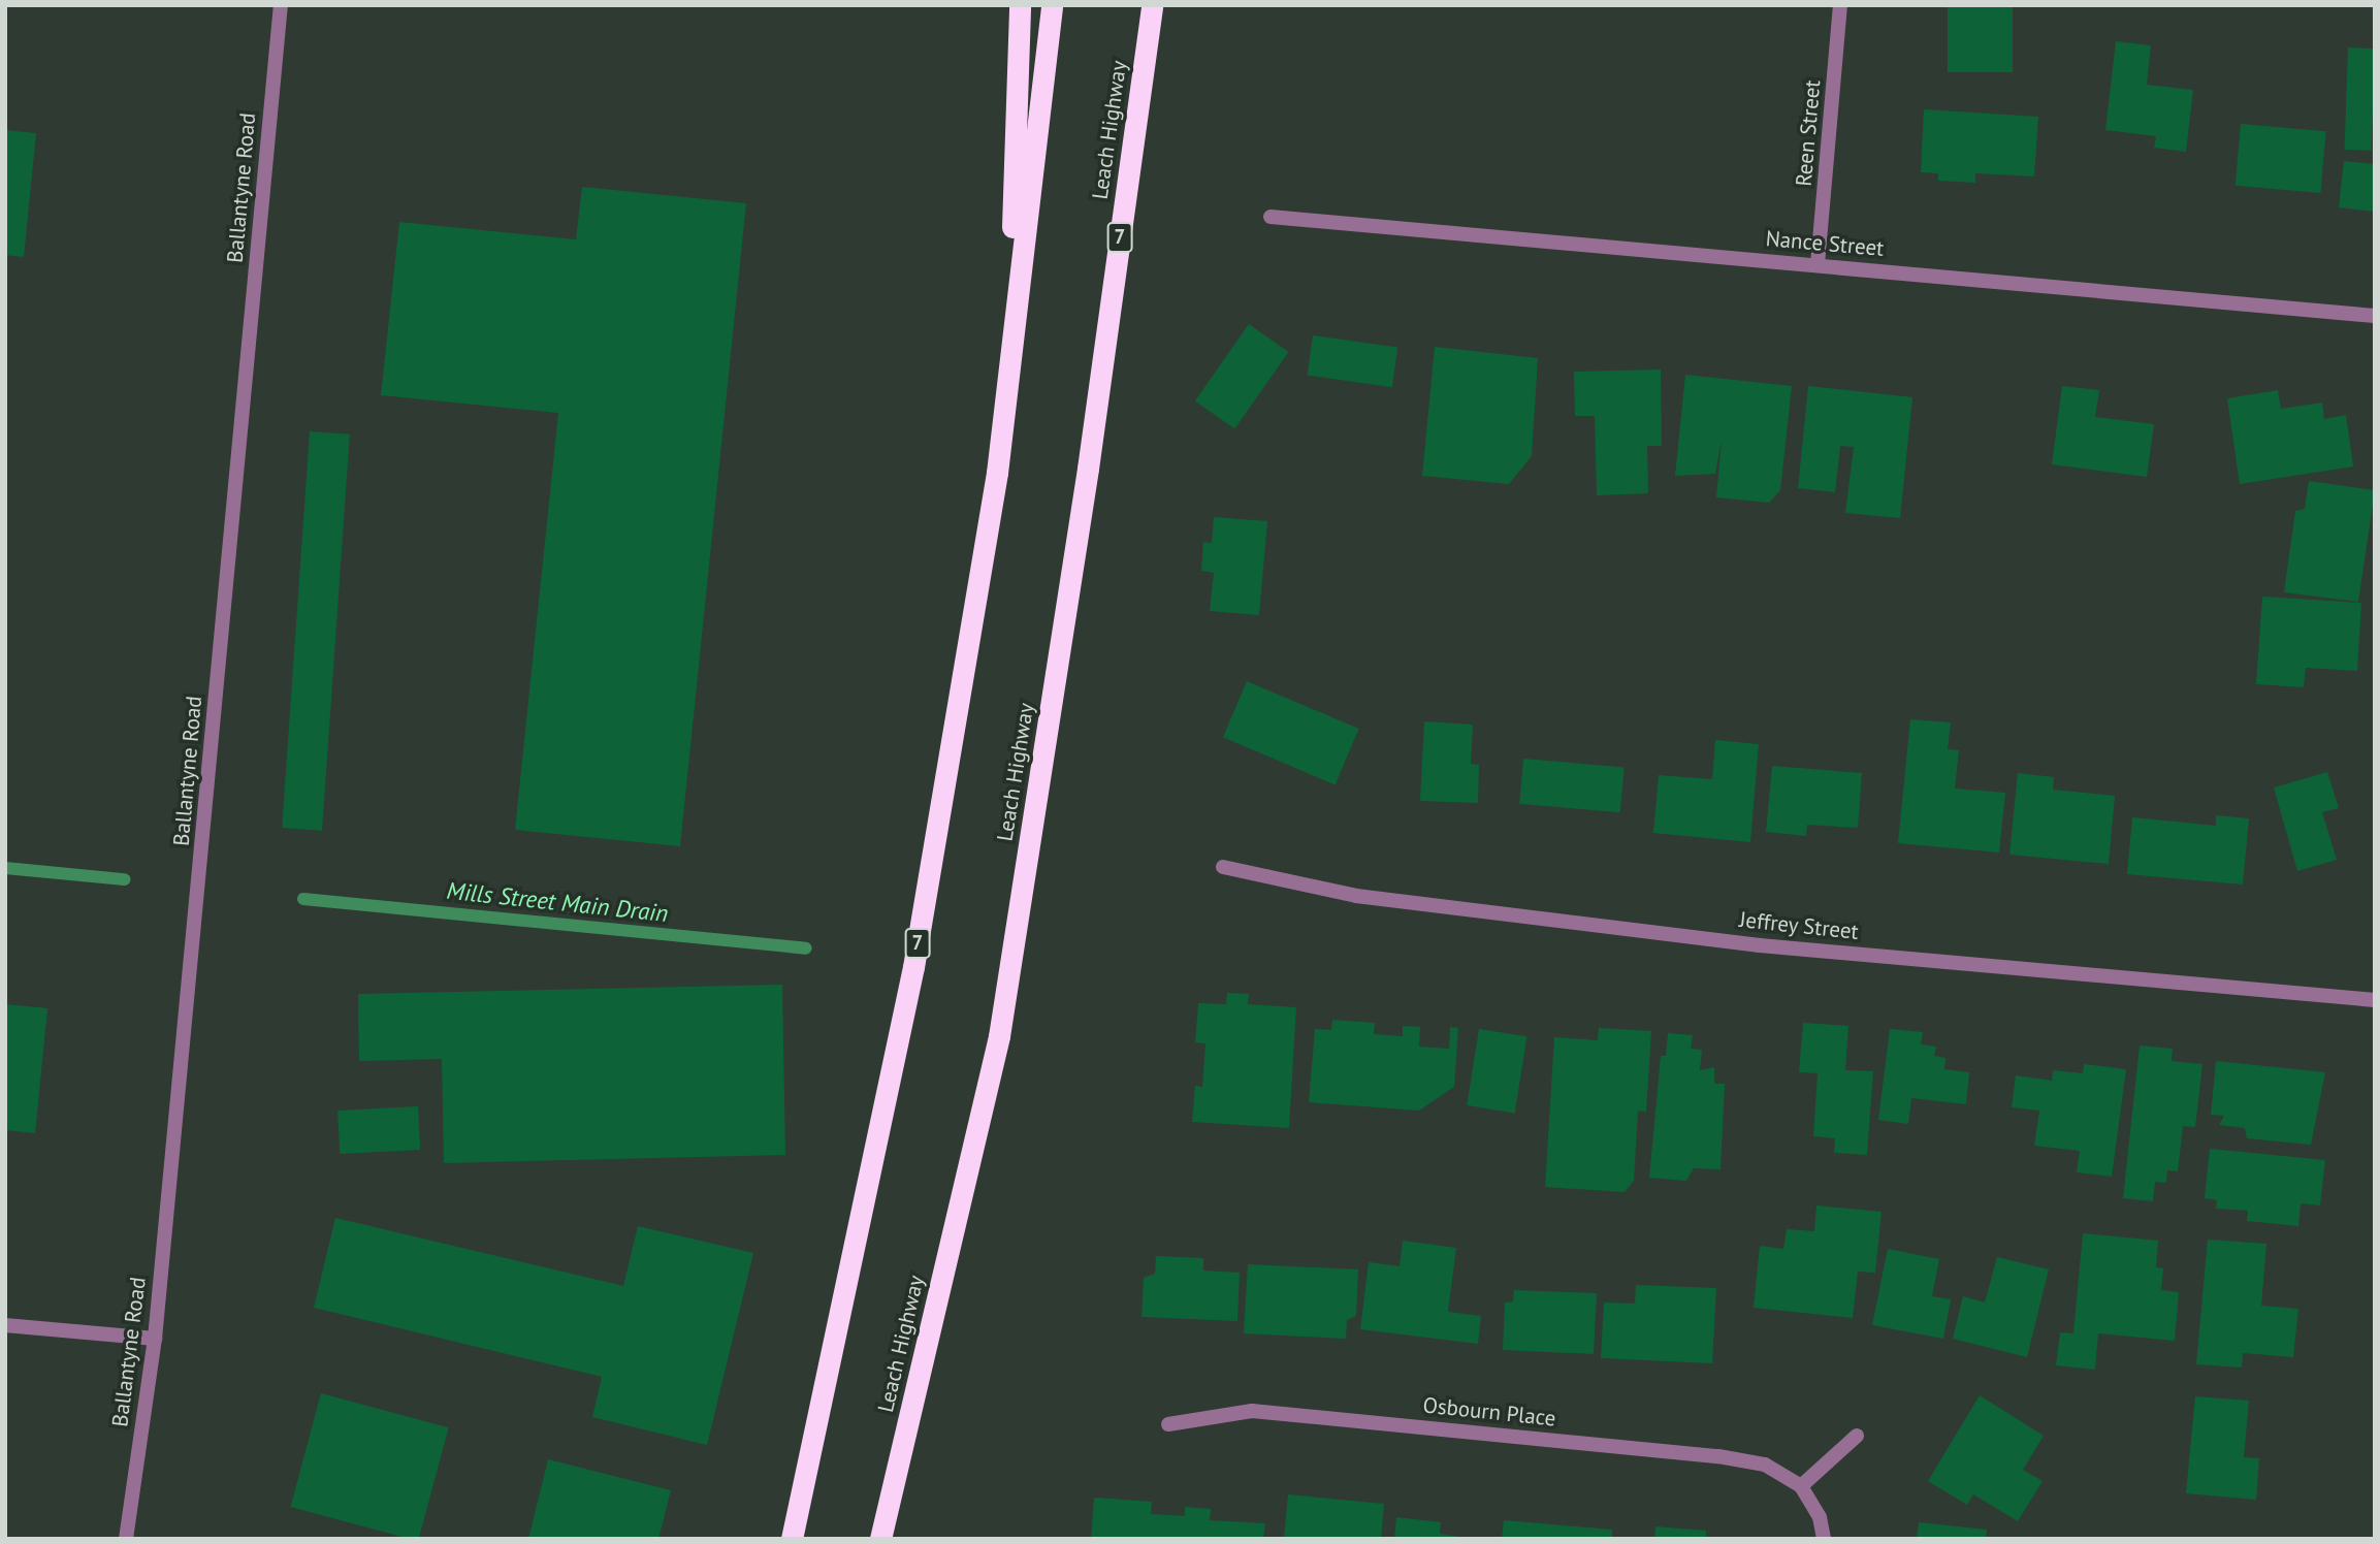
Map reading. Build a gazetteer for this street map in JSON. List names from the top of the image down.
{
  "streets": {
    "highway": ["Leach Highway", "7"],
    "street": [
      "Reen Street",
      "Ballantyne Road",
      "Nance Street",
      "Jeffrey Street",
      "Osbourn Place"
    ]
  },
  "crossings": [
    ["Reen Street", "Nance Street"]
  ],
  "water": ["Mills Street Main Drain"]
}
